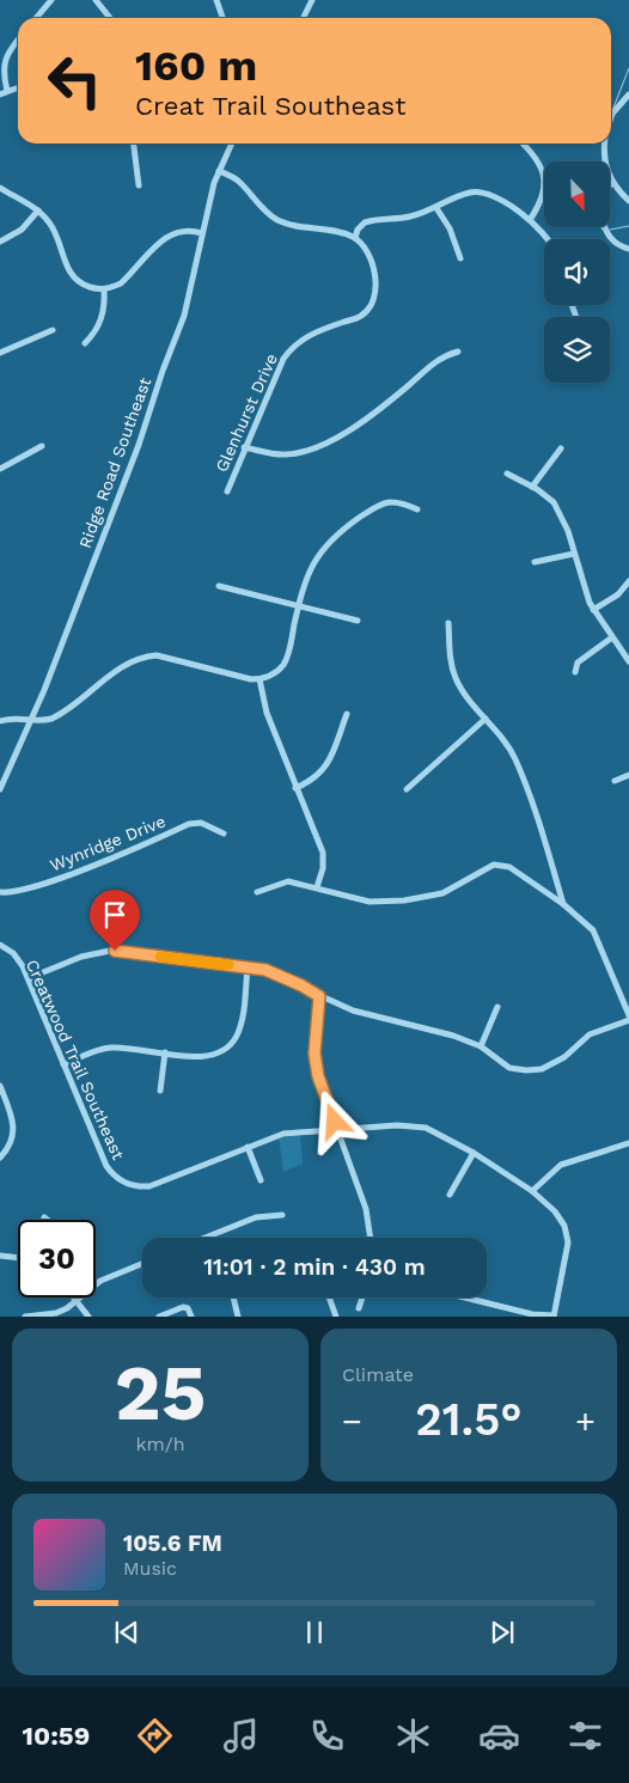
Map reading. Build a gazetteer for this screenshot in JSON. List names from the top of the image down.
{
  "streets": {
    "street": [
      "Glenhurst Drive",
      "Ridge Road Southeast",
      "Wynridge Drive",
      "Creatwood Trail Southeast"
    ]
  },
  "north": "bottom right",
  "page": {
    "turn": ["160 m", "Creat Trail Southeast"],
    "limit": "30",
    "trip": "11:01 · 2 min · 430 m",
    "tile": [
      ["25", "km/h"],
      "Climate"
    ],
    "heat": ["−", "21.5°", "+"],
    "song": ["105.6 FM", "Music"],
    "tabs": "10:59"
  }
}
